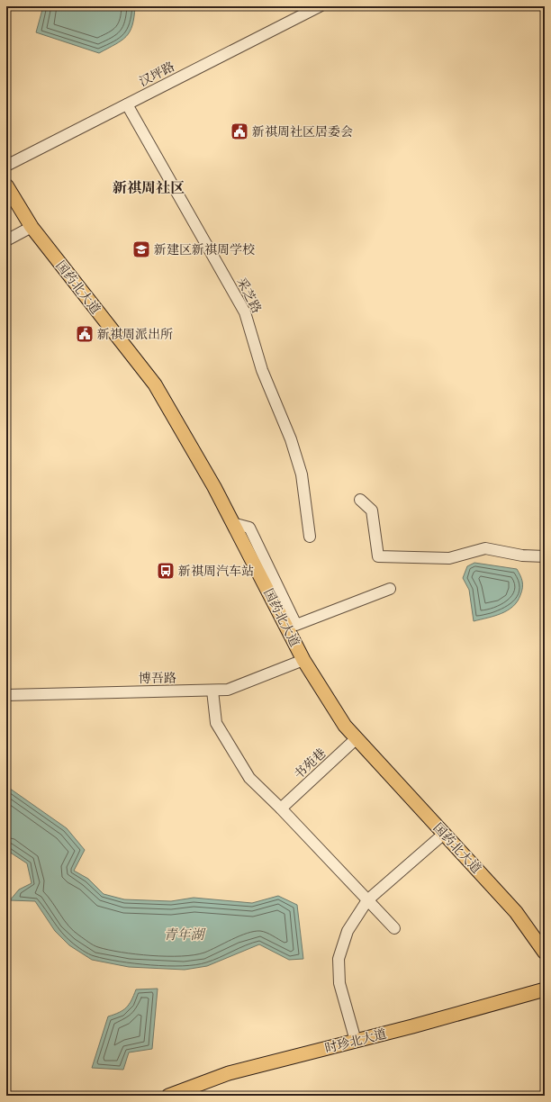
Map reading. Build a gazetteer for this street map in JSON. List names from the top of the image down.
{
  "streets": {
    "main road": ["国药北大道", "时珍北大道"],
    "street": [
      "汉坪路",
      "采芝路",
      "博吾路",
      "书苑巷"
    ]
  },
  "crossings": [
    ["汉坪路", "采芝路"],
    ["国药北大道", "博吾路"],
    ["国药北大道", "书苑巷"]
  ],
  "districts": ["新祺周社区"],
  "water": ["青年湖"],
  "places": {
    "public building": ["新祺周社区居委会", "新祺周派出所"],
    "school or university": ["新建区新祺周学校"],
    "bus stop": ["新祺周汽车站"]
  }
}
